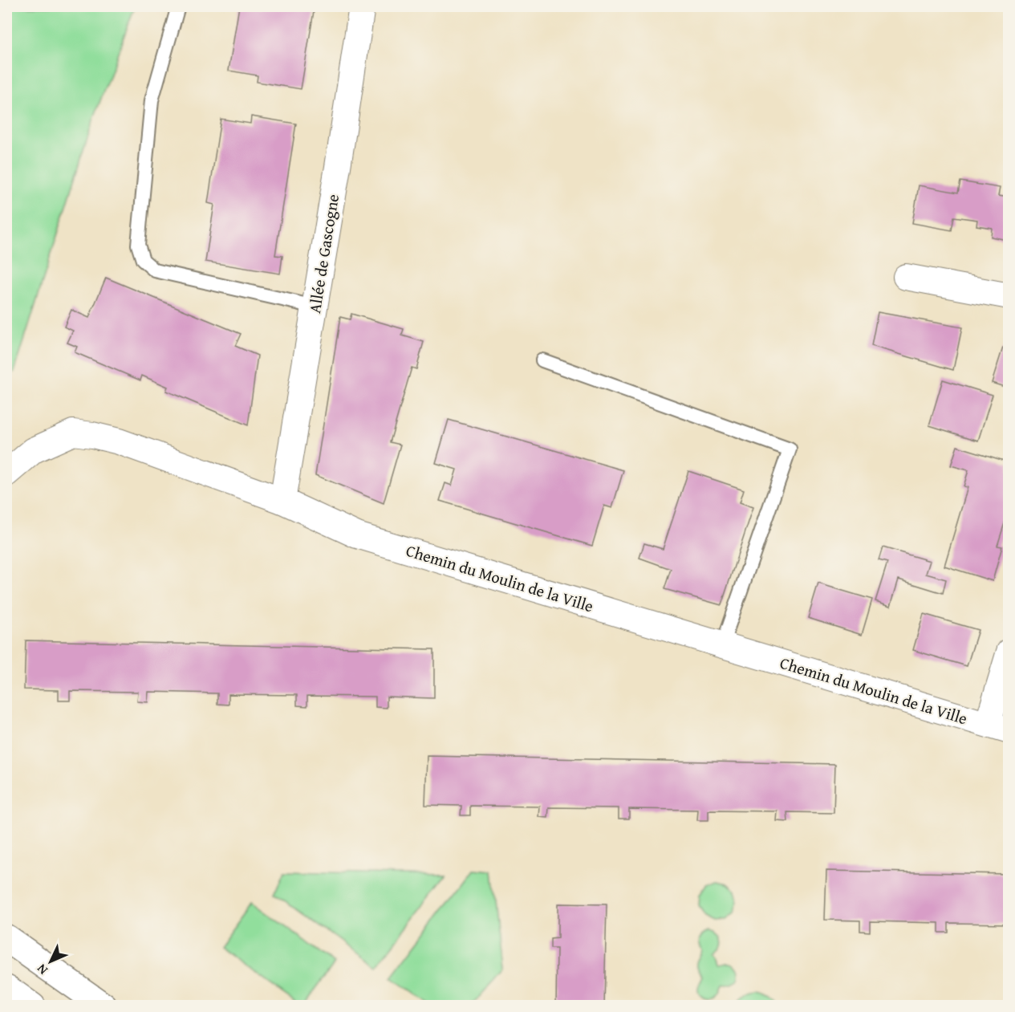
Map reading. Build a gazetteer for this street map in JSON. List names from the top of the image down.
{
  "streets": {
    "street": ["Allée de Gascogne", "Chemin du Moulin de la Ville"]
  },
  "crossings": [
    ["Allée de Gascogne", "Chemin du Moulin de la Ville"]
  ],
  "north": "bottom left"
}
